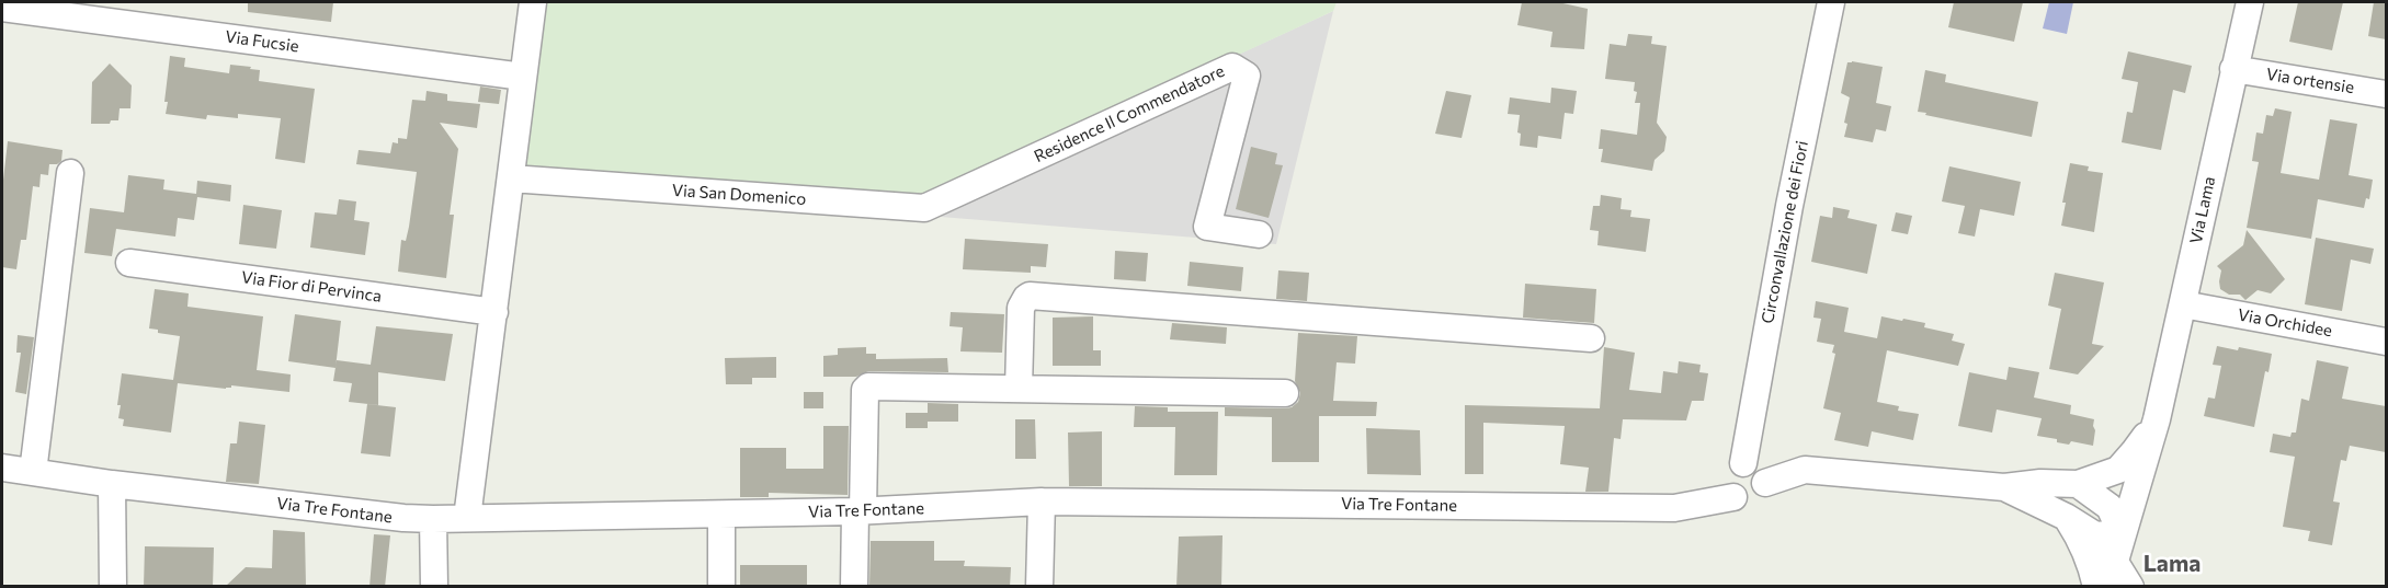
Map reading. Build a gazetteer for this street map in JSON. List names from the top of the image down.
{
  "streets": {
    "street": [
      "Via Fucsie",
      "Via ortensie",
      "Residence Il Commendatore",
      "Via San Domenico",
      "Via Lama",
      "Circonvallazione dei Fiori",
      "Via Fior di Pervinca",
      "Via Orchidee",
      "Via Tre Fontane"
    ]
  },
  "crossings": [
    ["Via ortensie", "Via Lama"],
    ["Residence Il Commendatore", "Via San Domenico"],
    ["Via Lama", "Via Orchidee"],
    ["Circonvallazione dei Fiori", "Via Tre Fontane"]
  ],
  "districts": ["Lama"]
}
